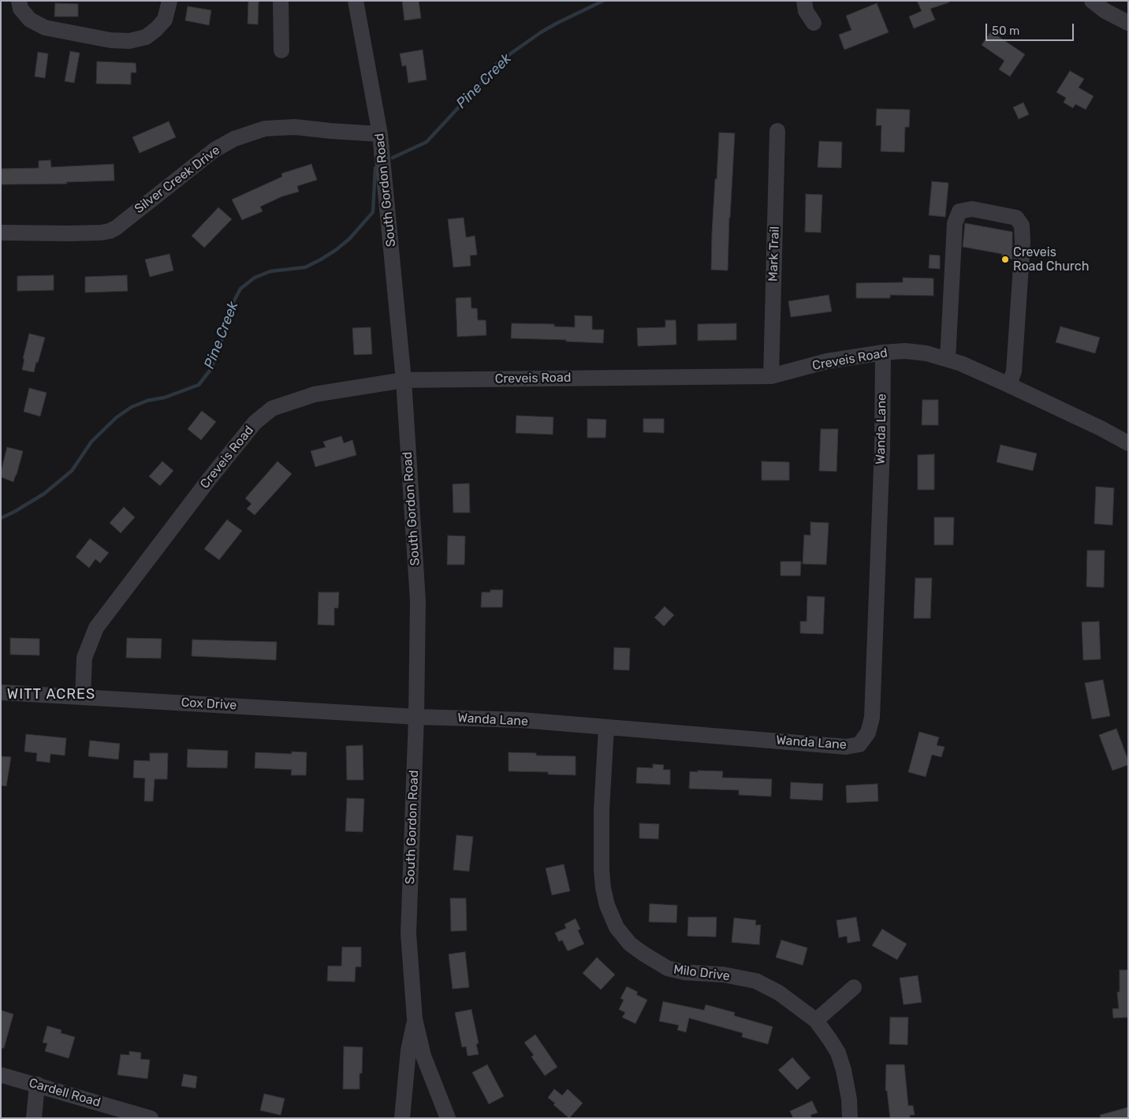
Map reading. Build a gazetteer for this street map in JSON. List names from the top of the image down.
{
  "streets": {
    "street": [
      "Silver Creek Drive",
      "South Gordon Road",
      "Mark Trail",
      "Creveis Road",
      "Wanda Lane",
      "Cox Drive",
      "Milo Drive",
      "Cardell Road"
    ]
  },
  "crossings": [
    ["Silver Creek Drive", "South Gordon Road"],
    ["South Gordon Road", "Creveis Road"],
    ["South Gordon Road", "Wanda Lane"],
    ["South Gordon Road", "Cox Drive"],
    ["Mark Trail", "Creveis Road"],
    ["Creveis Road", "Wanda Lane"],
    ["Creveis Road", "Cox Drive"],
    ["Wanda Lane", "Cox Drive"],
    ["Wanda Lane", "Milo Drive"]
  ],
  "districts": ["WITT ACRES"],
  "water": ["Pine Creek"],
  "places": ["Creveis Road Church"],
  "scale_bar": "50 m"
}
